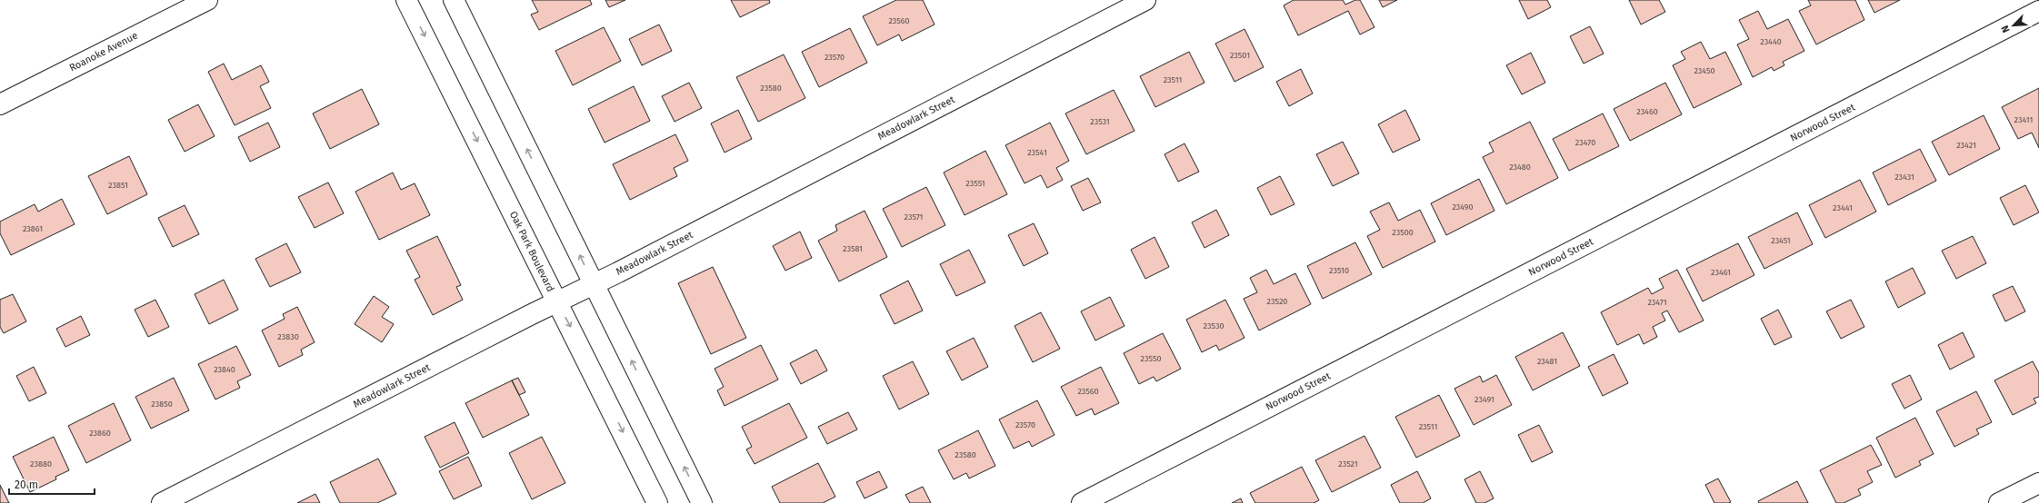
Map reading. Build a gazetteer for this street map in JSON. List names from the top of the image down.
{
  "streets": {
    "street": [
      "Roanoke Avenue",
      "Meadowlark Street",
      "Norwood Street",
      "Oak Park Boulevard"
    ]
  },
  "crossings": [
    ["Meadowlark Street", "Oak Park Boulevard"]
  ],
  "house_numbers": [
    "23560",
    "23440",
    "23501",
    "23570",
    "23450",
    "23511",
    "23580",
    "23460",
    "23411",
    "23531",
    "23470",
    "23421",
    "23541",
    "23480",
    "23431",
    "23551",
    "23851",
    "23490",
    "23441",
    "23571",
    "23861",
    "23500",
    "23451",
    "23581",
    "23510",
    "23461",
    "23520",
    "23471",
    "23530",
    "23830",
    "23550",
    "23481",
    "23840",
    "23560",
    "23491",
    "23850",
    "23570",
    "23511",
    "23860",
    "23580",
    "23880",
    "23521"
  ],
  "scale_bar": "20 m",
  "north": "bottom left"
}
